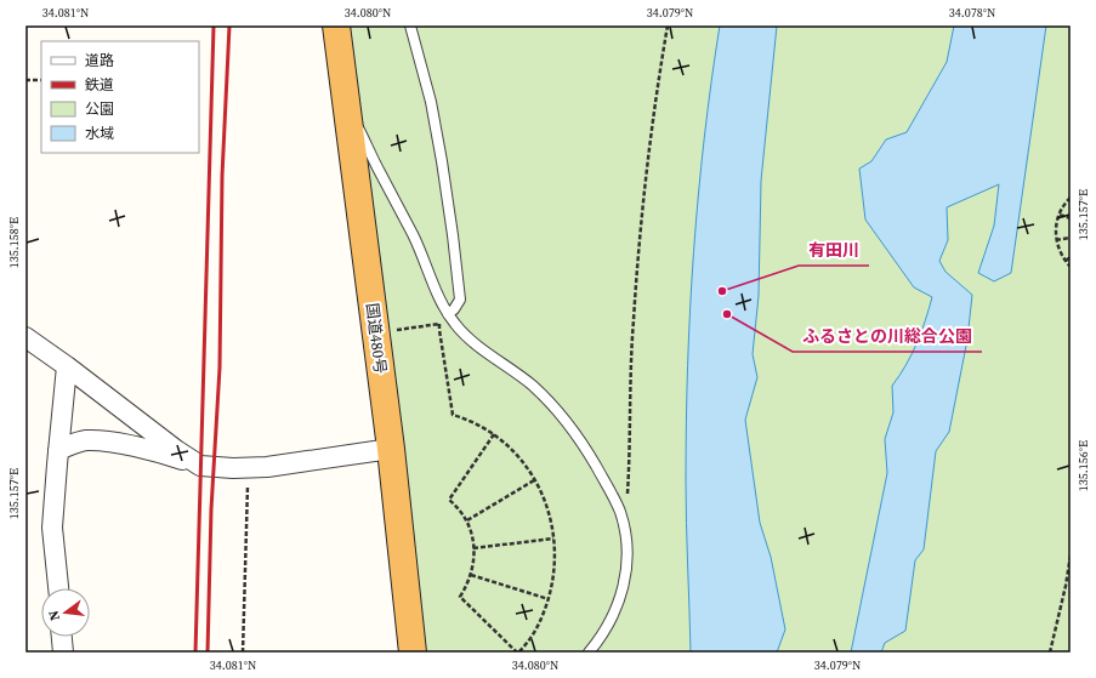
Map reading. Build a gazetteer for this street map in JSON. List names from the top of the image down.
{
  "streets": {
    "highway": ["国道480号"]
  },
  "places": ["有田川", "ふるさとの川総合公園"],
  "legend": [
    "道路",
    "鉄道",
    "公園",
    "水域"
  ],
  "north": "left",
  "coordinates": [
    "34.081°N",
    "34.080°N",
    "34.079°N",
    "34.078°N",
    "135.157°E",
    "135.158°E",
    "135.156°E"
  ]
}
